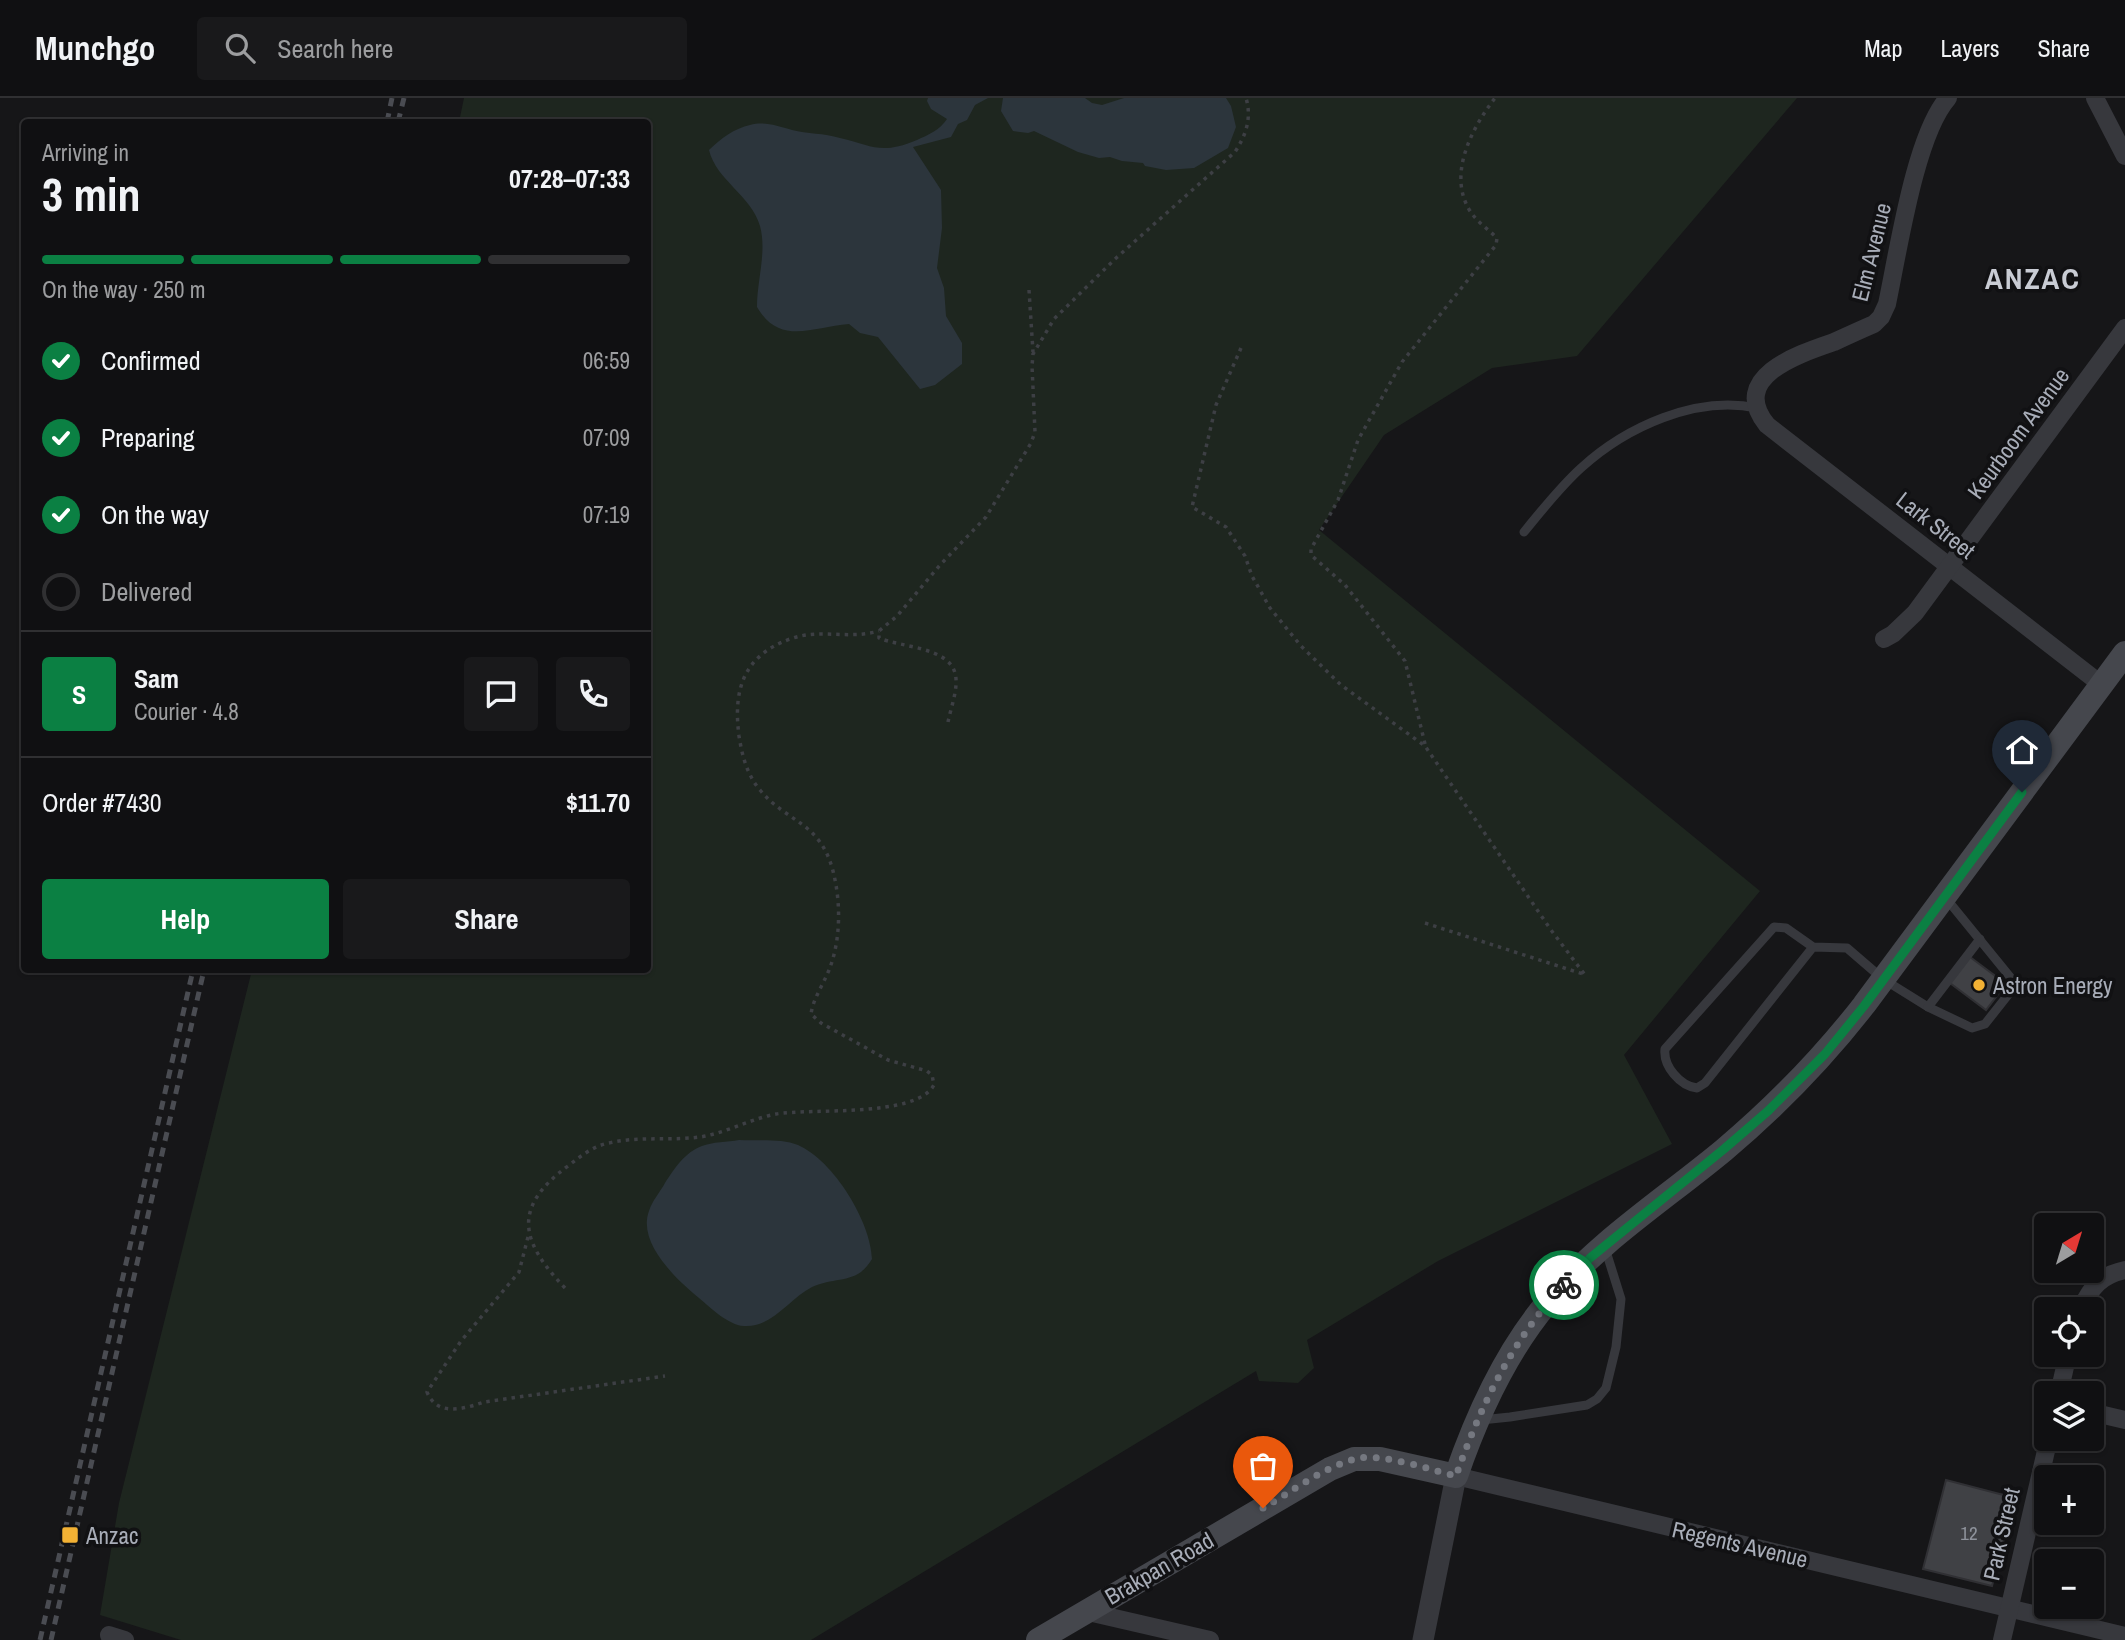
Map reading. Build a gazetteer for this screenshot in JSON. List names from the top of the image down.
{
  "streets": {
    "main road": ["Regents Avenue", "Brakpan Road"],
    "street": [
      "Elm Avenue",
      "Keurboom Avenue",
      "Lark Street",
      "Park Street"
    ]
  },
  "crossings": [
    ["Elm Avenue", "Lark Street"],
    ["Keurboom Avenue", "Lark Street"],
    ["Park Street", "Regents Avenue"],
    ["Regents Avenue", "Brakpan Road"]
  ],
  "districts": ["ANZAC"],
  "places": {
    "other": ["Astron Energy"],
    "transit": ["Anzac"]
  },
  "house_numbers": ["12"],
  "north": "top right",
  "page": {
    "header": "Munchgo",
    "search": "Search here",
    "nav": ["Map", "Layers", "Share"],
    "heading": ["3 min", "Arriving in", "07:28–07:33"],
    "panel": [
      "Sam",
      "Courier · 4.8",
      "Order #7430",
      "$11.70"
    ],
    "bar": "On the way · 250 m",
    "list": [
      ["Confirmed", "06:59"],
      ["Preparing", "07:09"],
      ["On the way", "07:19"],
      "Delivered"
    ],
    "round": "S",
    "buttons": ["Help", "Share"],
    "map_buttons": ["+", "−"]
  }
}
